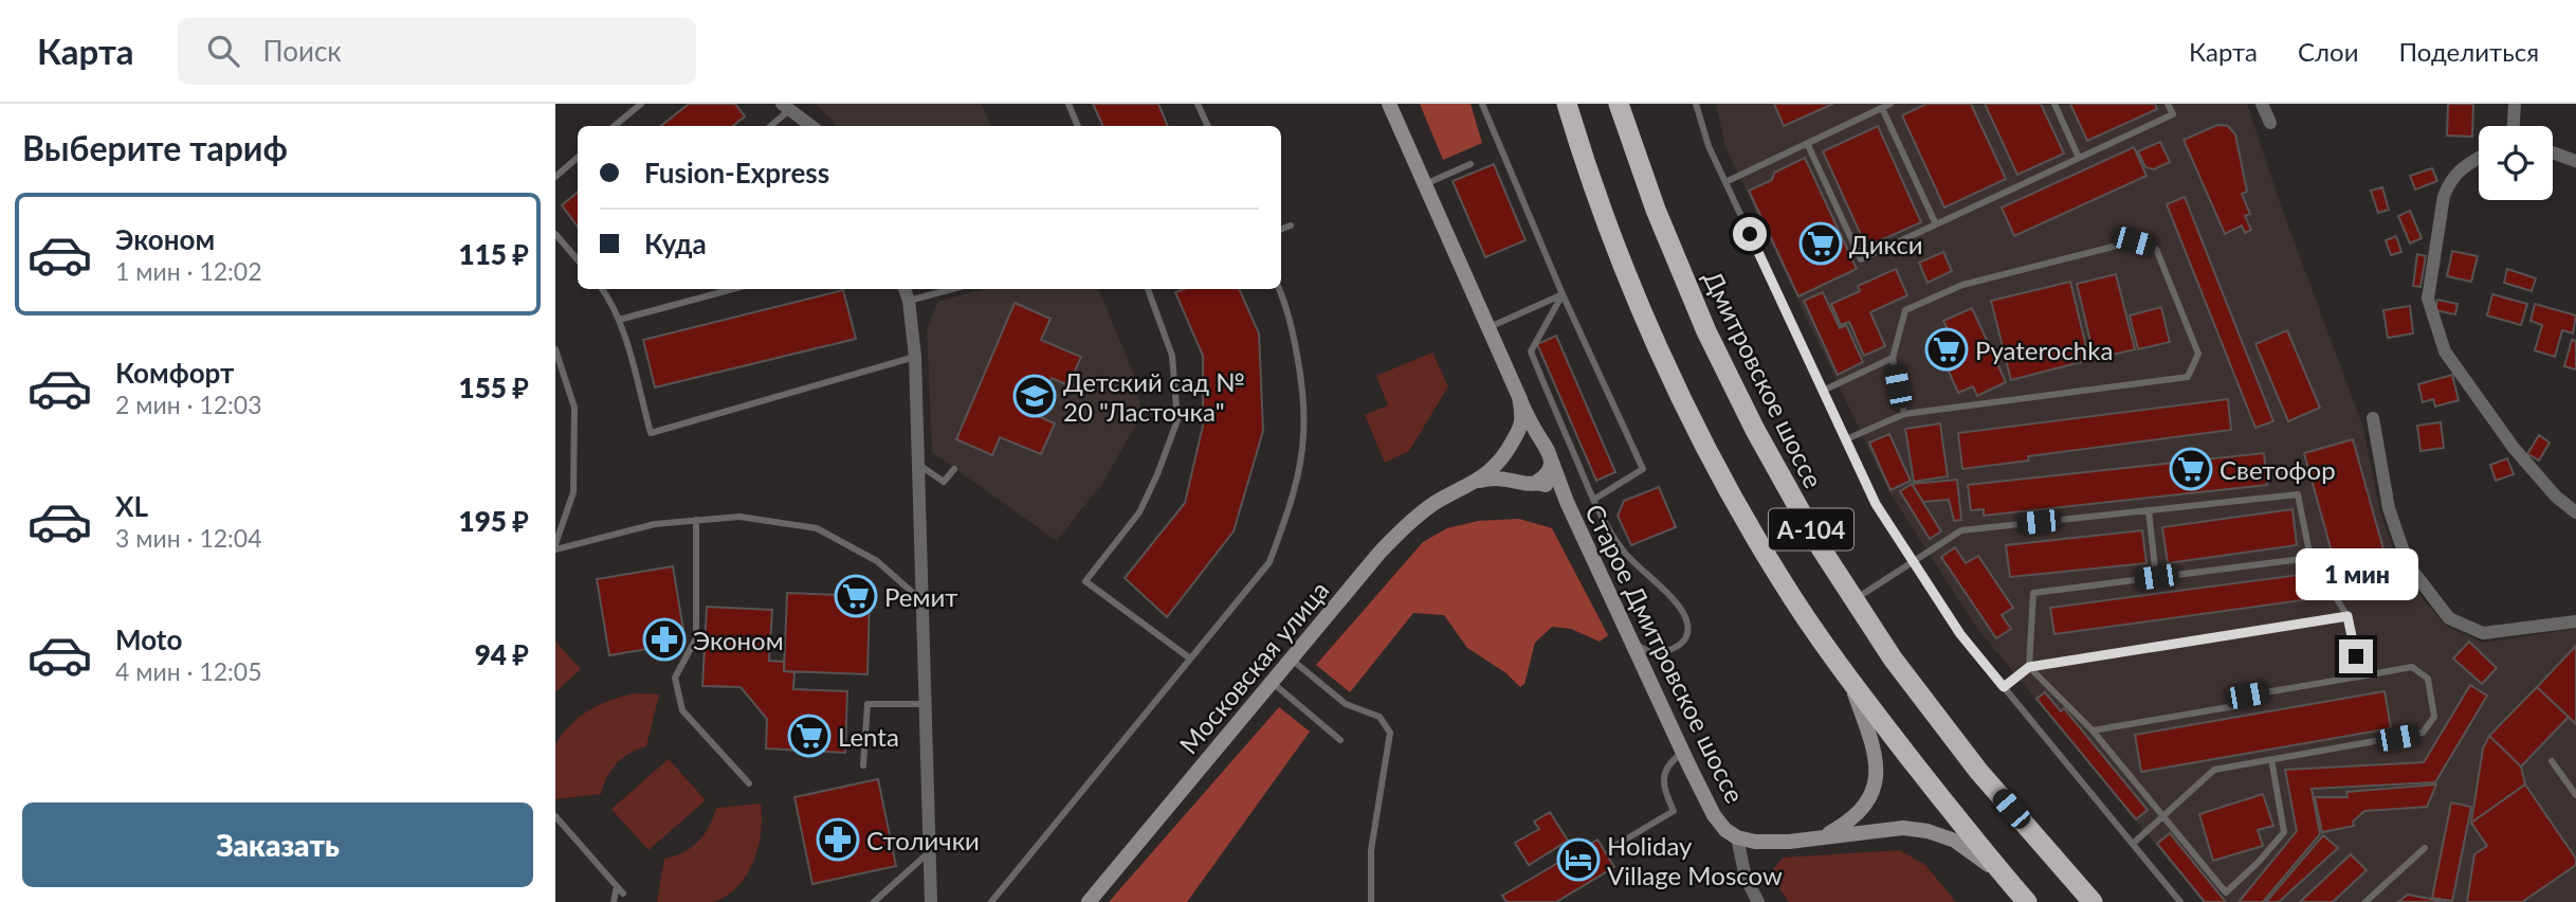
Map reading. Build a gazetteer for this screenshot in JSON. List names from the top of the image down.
{
  "streets": {
    "highway": ["Дмитровское шоссе", "А-104"],
    "main road": ["Старое Дмитровское шоссе", "Московская улица"]
  },
  "crossings": [
    ["А-104", "Старое Дмитровское шоссе"],
    ["Старое Дмитровское шоссе", "Московская улица"]
  ],
  "places": {
    "supermarket": [
      "Дикси",
      "Pyaterochka",
      "Светофор",
      "Ремит",
      "Lenta"
    ],
    "school or university": ["Детский сад № 20 \"Ласточка\""],
    "pharmacy": ["Эконом", "Столички"],
    "hotel": ["Holiday Village Moscow"]
  },
  "page": {
    "header": "Карта",
    "search": "Поиск",
    "nav": ["Карта", "Слои", "Поделиться"],
    "heading": "Выберите тариф",
    "banner": ["Fusion-Express", "Куда"],
    "list": [
      {
        "name": "Эконом",
        "note": "1 мин · 12:02",
        "value": "115 ₽"
      },
      {
        "name": "Комфорт",
        "note": "2 мин · 12:03",
        "value": "155 ₽"
      },
      {
        "name": "XL",
        "note": "3 мин · 12:04",
        "value": "195 ₽"
      },
      {
        "name": "Moto",
        "note": "4 мин · 12:05",
        "value": "94 ₽"
      }
    ],
    "bubble": "1 мин",
    "buttons": "Заказать"
  }
}
